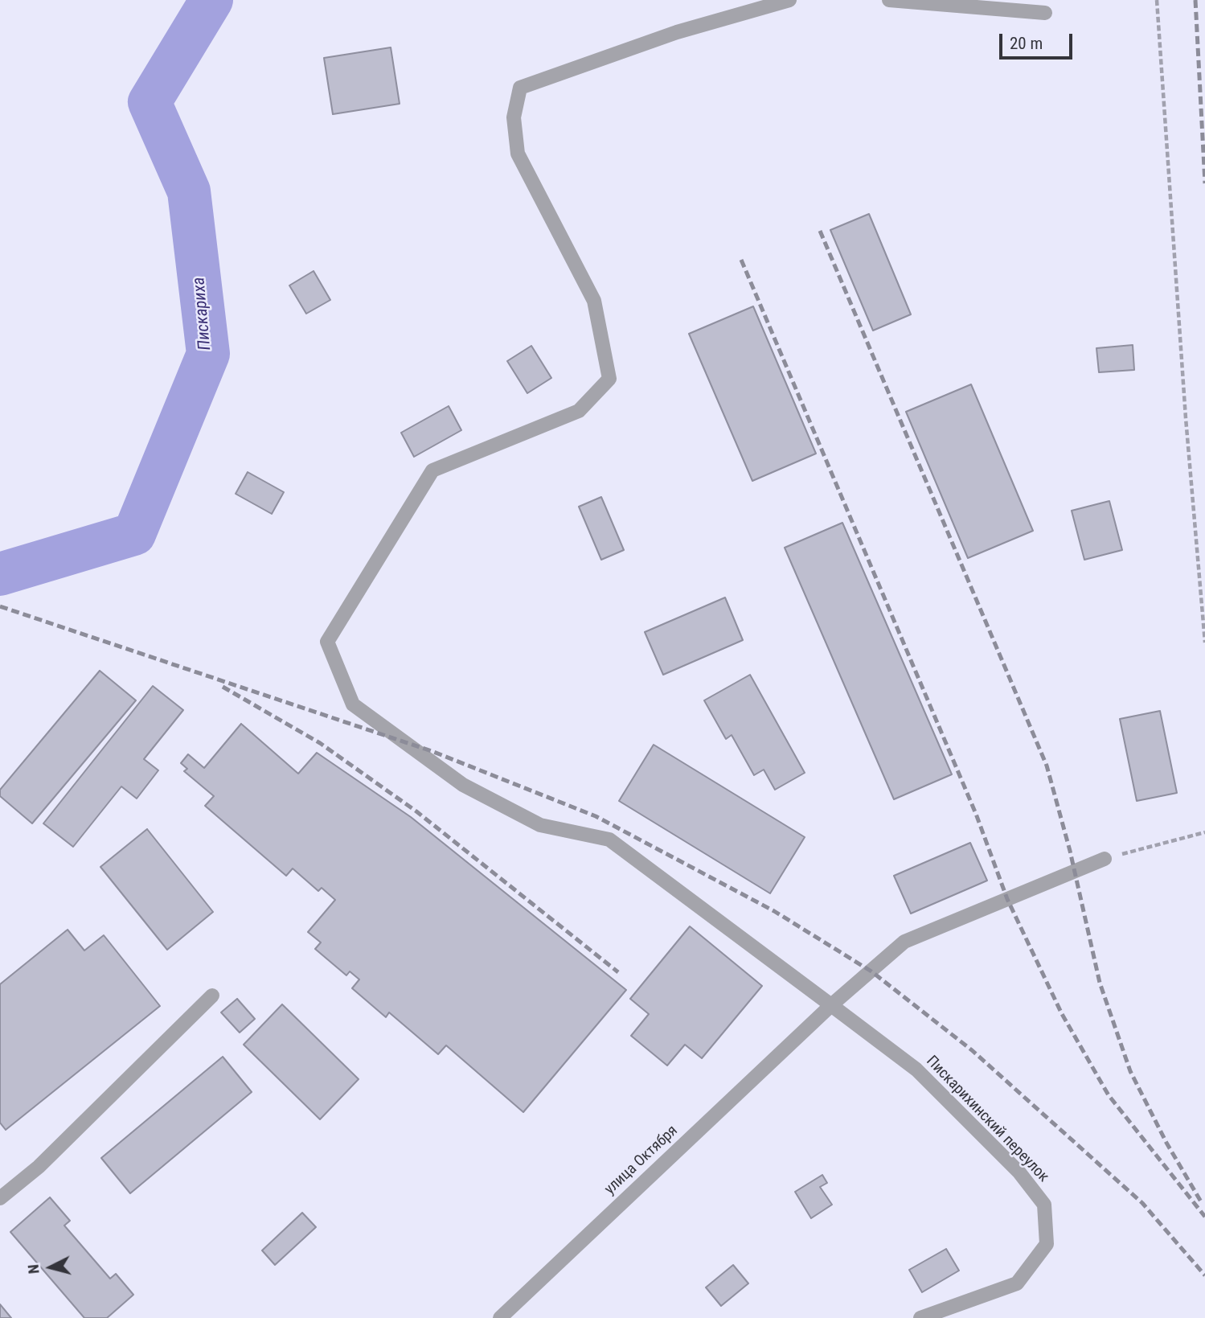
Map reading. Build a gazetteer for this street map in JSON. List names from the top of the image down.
{
  "streets": {
    "street": ["Пискарихинский переулок", "улица Октября"]
  },
  "crossings": [
    ["Пискарихинский переулок", "улица Октября"]
  ],
  "water": ["Пискариха"],
  "scale_bar": "20 m",
  "north": "left"
}
